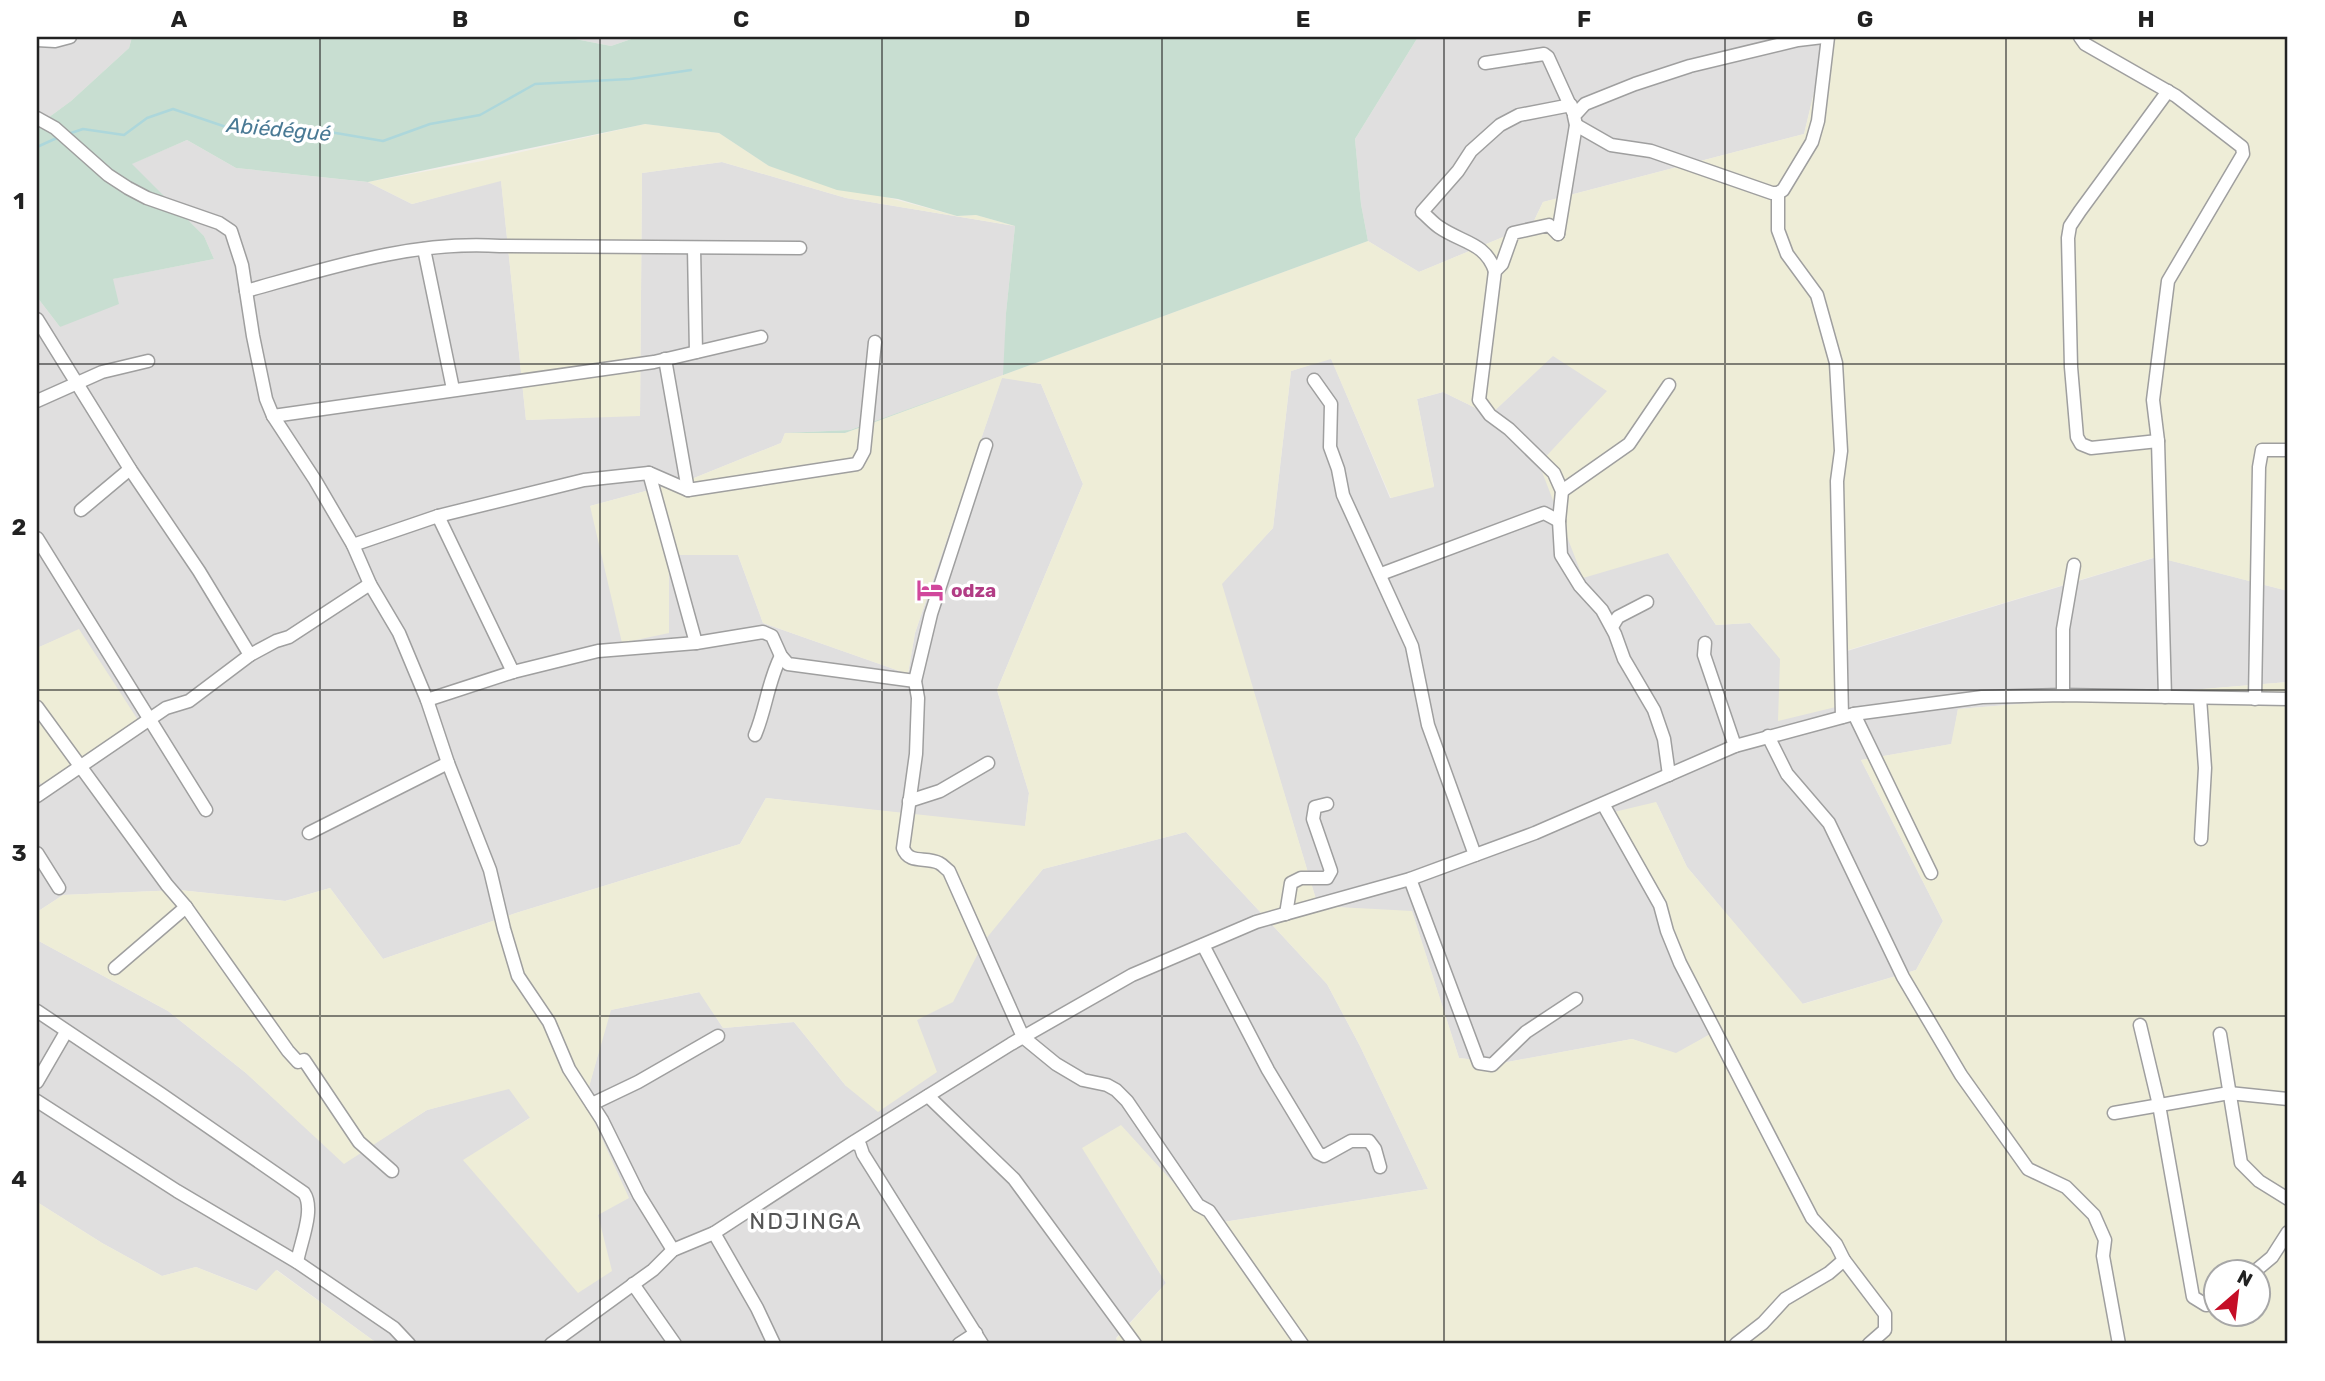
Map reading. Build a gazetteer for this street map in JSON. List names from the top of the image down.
{
  "districts": ["NDJINGA"],
  "water": ["Abiédégué"],
  "places": {
    "hotel": ["odza"]
  },
  "north": "top right",
  "grid": {
    "columns": [
      "A",
      "B",
      "C",
      "D",
      "E",
      "F",
      "G",
      "H"
    ],
    "rows": [
      "1",
      "2",
      "3",
      "4"
    ]
  }
}
